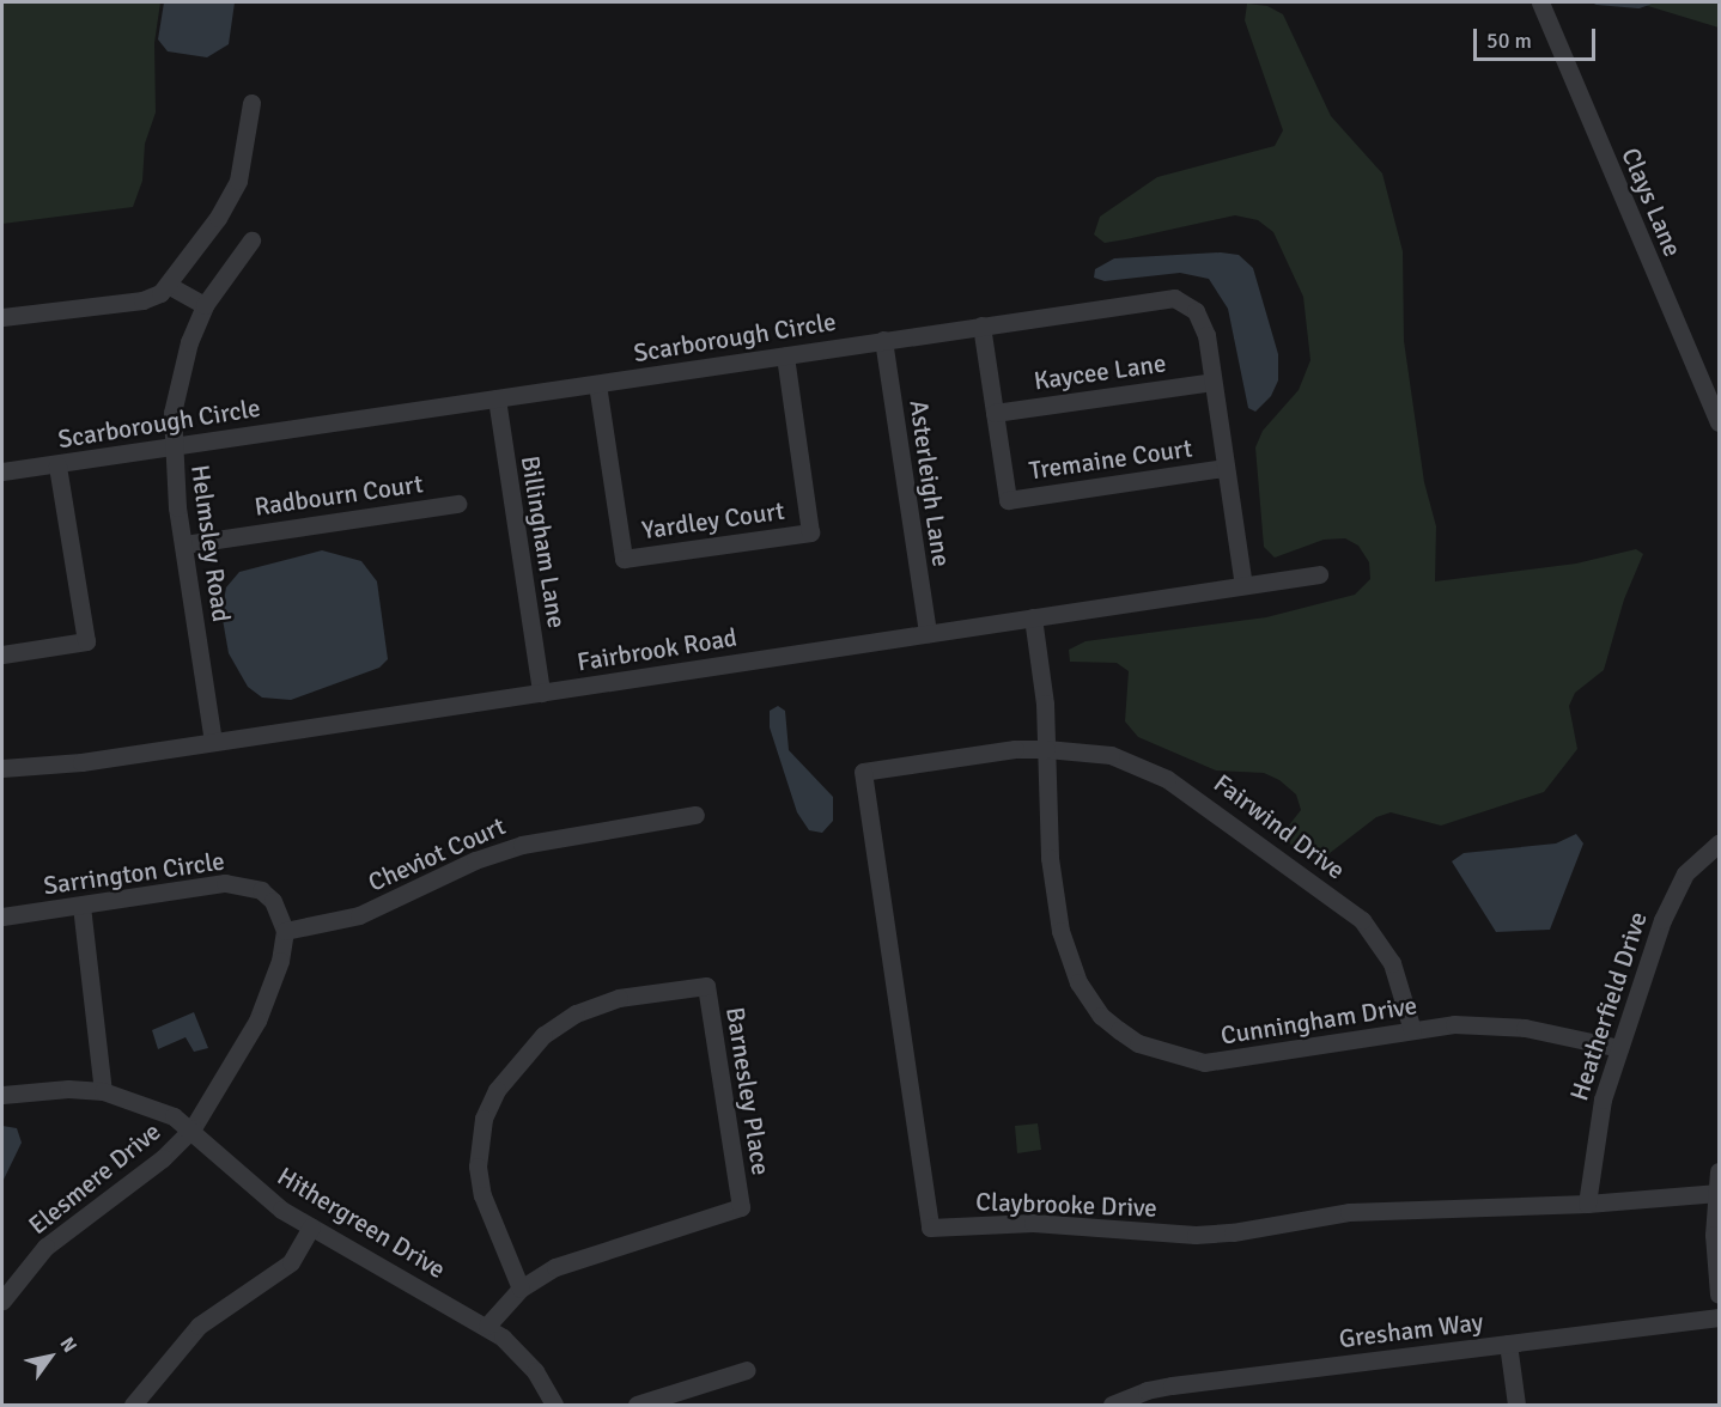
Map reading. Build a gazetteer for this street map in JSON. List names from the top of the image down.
{
  "streets": {
    "street": [
      "Clays Lane",
      "Scarborough Circle",
      "Kaycee Lane",
      "Tremaine Court",
      "Asterleigh Lane",
      "Radbourn Court",
      "Yardley Court",
      "Billingham Lane",
      "Helmsley Road",
      "Fairbrook Road",
      "Fairwind Drive",
      "Cheviot Court",
      "Sarrington Circle",
      "Heatherfield Drive",
      "Cunningham Drive",
      "Barnesley Place",
      "Elesmere Drive",
      "Claybrooke Drive",
      "Hithergreen Drive",
      "Gresham Way"
    ]
  },
  "crossings": [
    ["Scarborough Circle", "Kaycee Lane"],
    ["Scarborough Circle", "Tremaine Court"],
    ["Scarborough Circle", "Asterleigh Lane"],
    ["Scarborough Circle", "Yardley Court"],
    ["Scarborough Circle", "Billingham Lane"],
    ["Scarborough Circle", "Helmsley Road"],
    ["Scarborough Circle", "Fairbrook Road"],
    ["Kaycee Lane", "Tremaine Court"],
    ["Asterleigh Lane", "Fairbrook Road"],
    ["Radbourn Court", "Helmsley Road"],
    ["Billingham Lane", "Fairbrook Road"],
    ["Helmsley Road", "Fairbrook Road"],
    ["Fairbrook Road", "Cunningham Drive"],
    ["Fairwind Drive", "Cunningham Drive"],
    ["Fairwind Drive", "Claybrooke Drive"],
    ["Cheviot Court", "Sarrington Circle"],
    ["Heatherfield Drive", "Cunningham Drive"],
    ["Heatherfield Drive", "Claybrooke Drive"],
    ["Cunningham Drive", "Claybrooke Drive"],
    ["Barnesley Place", "Hithergreen Drive"],
    ["Elesmere Drive", "Hithergreen Drive"]
  ],
  "scale_bar": "50 m",
  "north": "top right"
}
